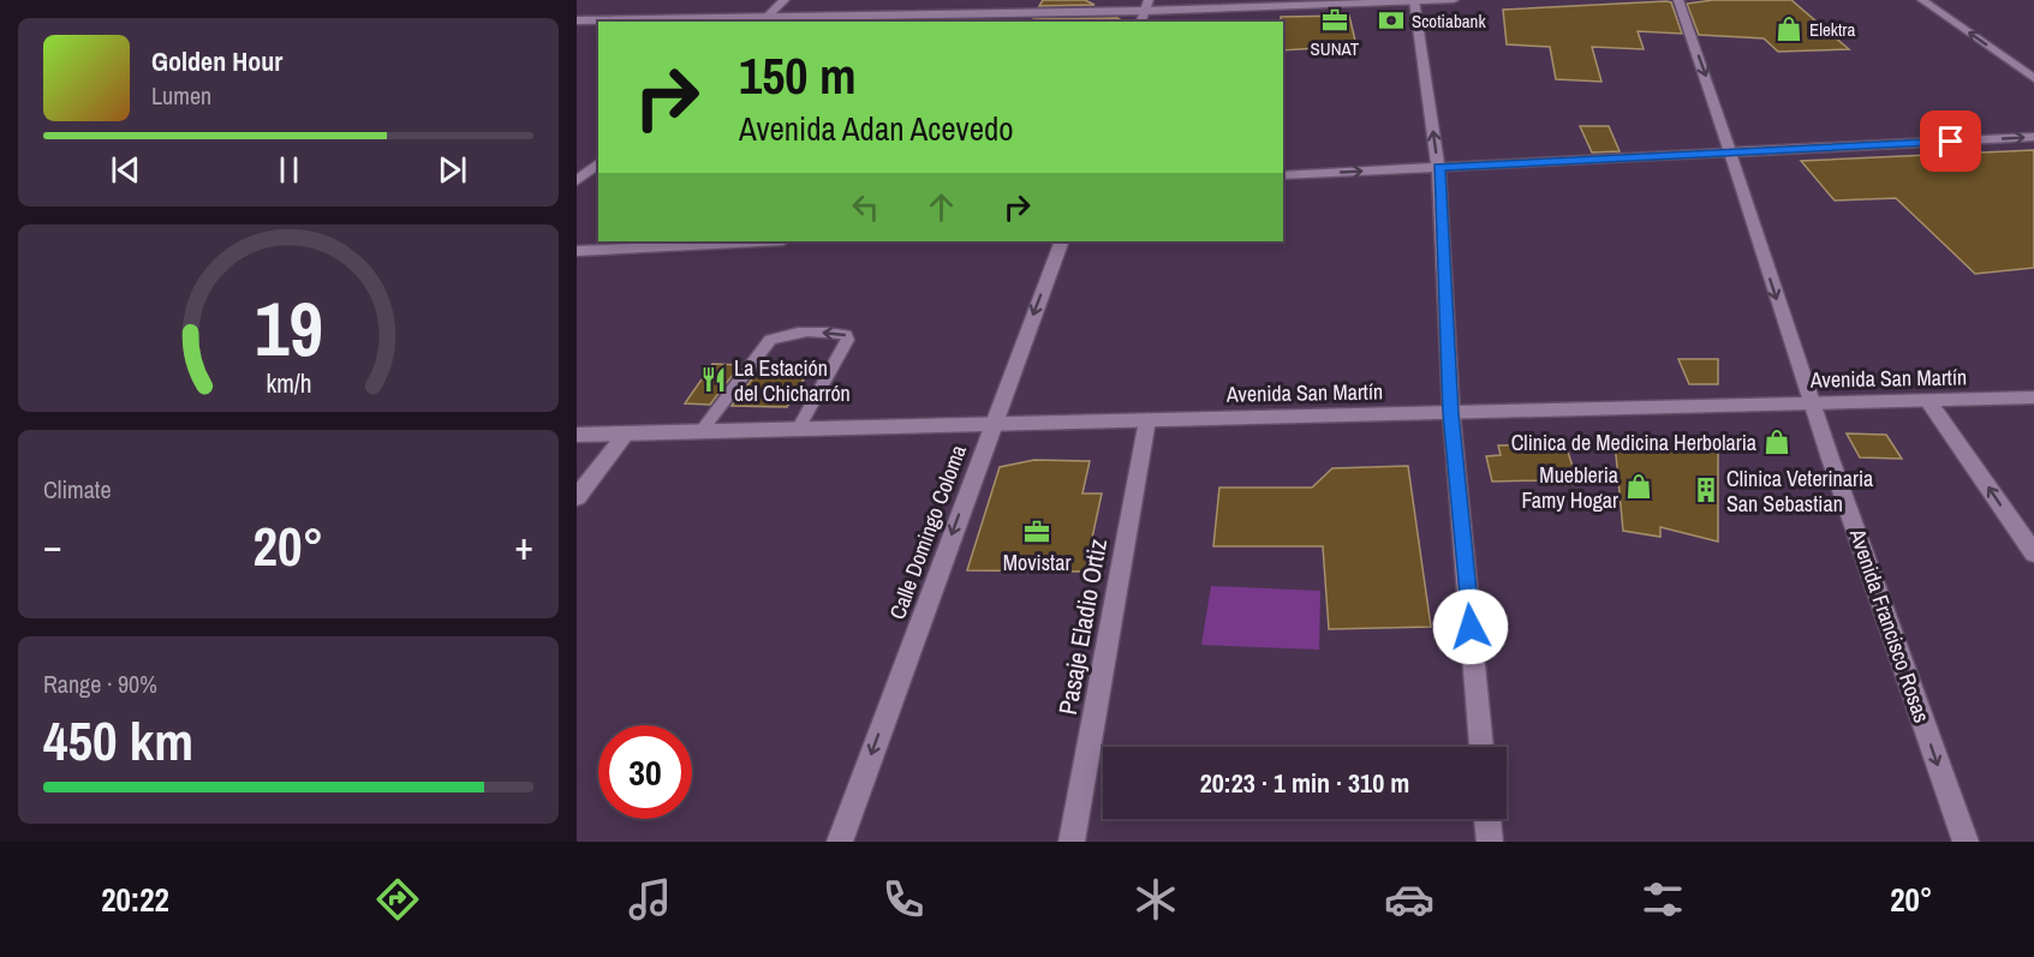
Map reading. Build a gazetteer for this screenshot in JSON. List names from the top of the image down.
{
  "streets": {
    "street": [
      "Avenida San Martín",
      "Calle Domingo Coloma",
      "Avenida Francisco Rosas",
      "Pasaje Eladio Ortiz"
    ]
  },
  "crossings": [
    ["Avenida San Martín", "Calle Domingo Coloma"],
    ["Avenida San Martín", "Avenida Francisco Rosas"],
    ["Avenida San Martín", "Pasaje Eladio Ortiz"]
  ],
  "one_way": ["Calle Domingo Coloma", "Avenida Francisco Rosas"],
  "places": {
    "office": ["SUNAT", "Movistar"],
    "bank": ["Scotiabank"],
    "shop": ["Elektra", "Clinica de Medicina Herbolaria", "Muebleria Famy Hogar"],
    "restaurant": ["La Estación del Chicharrón"],
    "building": ["Clinica Veterinaria San Sebastian"]
  },
  "page": {
    "turn": ["150 m", "Avenida Adan Acevedo"],
    "song": ["Golden Hour", "Lumen"],
    "tile": [
      "Climate",
      ["Range · 90%", "450 km"]
    ],
    "heat": ["−", "20°", "+"],
    "limit": "30",
    "trip": "20:23 · 1 min · 310 m",
    "tabs": ["20:22", "20°"],
    "gauge": ["19", "km/h"]
  }
}
